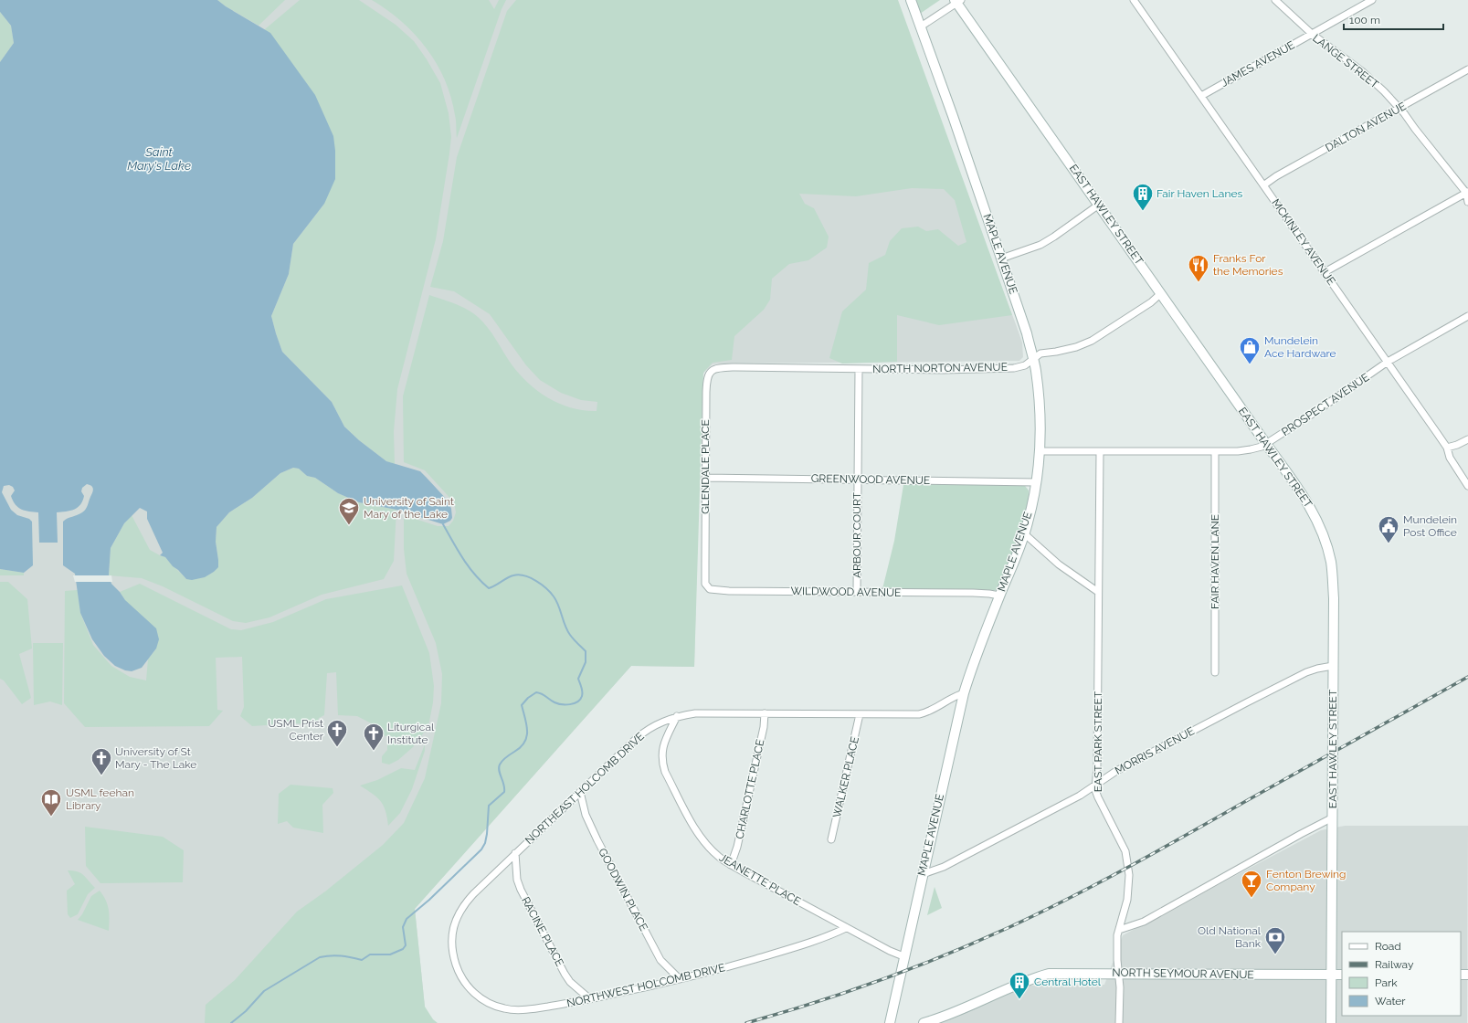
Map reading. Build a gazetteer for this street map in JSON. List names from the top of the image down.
{
  "streets": {
    "street": [
      "LANGE STREET",
      "JAMES AVENUE",
      "DALTON AVENUE",
      "EAST HAWLEY STREET",
      "MCKINLEY AVENUE",
      "MAPLE AVENUE",
      "NORTH NORTON AVENUE",
      "PROSPECT AVENUE",
      "GLENDALE PLACE",
      "GREENWOOD AVENUE",
      "ARBOUR COURT",
      "FAIR HAVEN LANE",
      "WILDWOOD AVENUE",
      "EAST PARK STREET",
      "MORRIS AVENUE",
      "WALKER PLACE",
      "NORTHEAST HOLCOMB DRIVE",
      "CHARLOTTE PLACE",
      "JEANETTE PLACE",
      "GOODWIN PLACE",
      "RACINE PLACE",
      "NORTH SEYMOUR AVENUE",
      "NORTHWEST HOLCOMB DRIVE"
    ]
  },
  "crossings": [
    ["LANGE STREET", "JAMES AVENUE"],
    ["LANGE STREET", "DALTON AVENUE"],
    ["JAMES AVENUE", "MCKINLEY AVENUE"],
    ["DALTON AVENUE", "MCKINLEY AVENUE"],
    ["EAST HAWLEY STREET", "NORTH NORTON AVENUE"],
    ["EAST HAWLEY STREET", "PROSPECT AVENUE"],
    ["EAST HAWLEY STREET", "MORRIS AVENUE"],
    ["EAST HAWLEY STREET", "NORTH SEYMOUR AVENUE"],
    ["MCKINLEY AVENUE", "PROSPECT AVENUE"],
    ["MAPLE AVENUE", "NORTH NORTON AVENUE"],
    ["MAPLE AVENUE", "PROSPECT AVENUE"],
    ["MAPLE AVENUE", "GREENWOOD AVENUE"],
    ["MAPLE AVENUE", "WILDWOOD AVENUE"],
    ["MAPLE AVENUE", "MORRIS AVENUE"],
    ["MAPLE AVENUE", "NORTHEAST HOLCOMB DRIVE"],
    ["MAPLE AVENUE", "JEANETTE PLACE"],
    ["NORTH NORTON AVENUE", "GLENDALE PLACE"],
    ["NORTH NORTON AVENUE", "ARBOUR COURT"],
    ["PROSPECT AVENUE", "FAIR HAVEN LANE"],
    ["PROSPECT AVENUE", "EAST PARK STREET"],
    ["GLENDALE PLACE", "GREENWOOD AVENUE"],
    ["GLENDALE PLACE", "WILDWOOD AVENUE"],
    ["GREENWOOD AVENUE", "ARBOUR COURT"],
    ["ARBOUR COURT", "WILDWOOD AVENUE"],
    ["EAST PARK STREET", "MORRIS AVENUE"],
    ["EAST PARK STREET", "NORTH SEYMOUR AVENUE"],
    ["WALKER PLACE", "NORTHEAST HOLCOMB DRIVE"],
    ["NORTHEAST HOLCOMB DRIVE", "CHARLOTTE PLACE"],
    ["NORTHEAST HOLCOMB DRIVE", "JEANETTE PLACE"],
    ["NORTHEAST HOLCOMB DRIVE", "GOODWIN PLACE"],
    ["NORTHEAST HOLCOMB DRIVE", "RACINE PLACE"],
    ["NORTHEAST HOLCOMB DRIVE", "NORTHWEST HOLCOMB DRIVE"],
    ["CHARLOTTE PLACE", "JEANETTE PLACE"],
    ["JEANETTE PLACE", "NORTHWEST HOLCOMB DRIVE"],
    ["GOODWIN PLACE", "NORTHWEST HOLCOMB DRIVE"],
    ["RACINE PLACE", "NORTHWEST HOLCOMB DRIVE"]
  ],
  "water": ["Saint Mary's Lake"],
  "places": {
    "building": ["Fair Haven Lanes", "Central Hotel"],
    "restaurant": ["Franks For the Memories"],
    "shop": ["Mundelein Ace Hardware"],
    "school or university": ["University of Saint Mary of the Lake"],
    "public building": ["Mundelein Post Office"],
    "church": ["USML Prist Center", "Liturgical Institute", "University of St Mary - The Lake"],
    "library": ["USML feehan Library"],
    "bar": ["Fenton Brewing Company"],
    "bank": ["Old National Bank"]
  },
  "legend": [
    "Road",
    "Railway",
    "Park",
    "Water"
  ],
  "scale_bar": "100 m"
}
